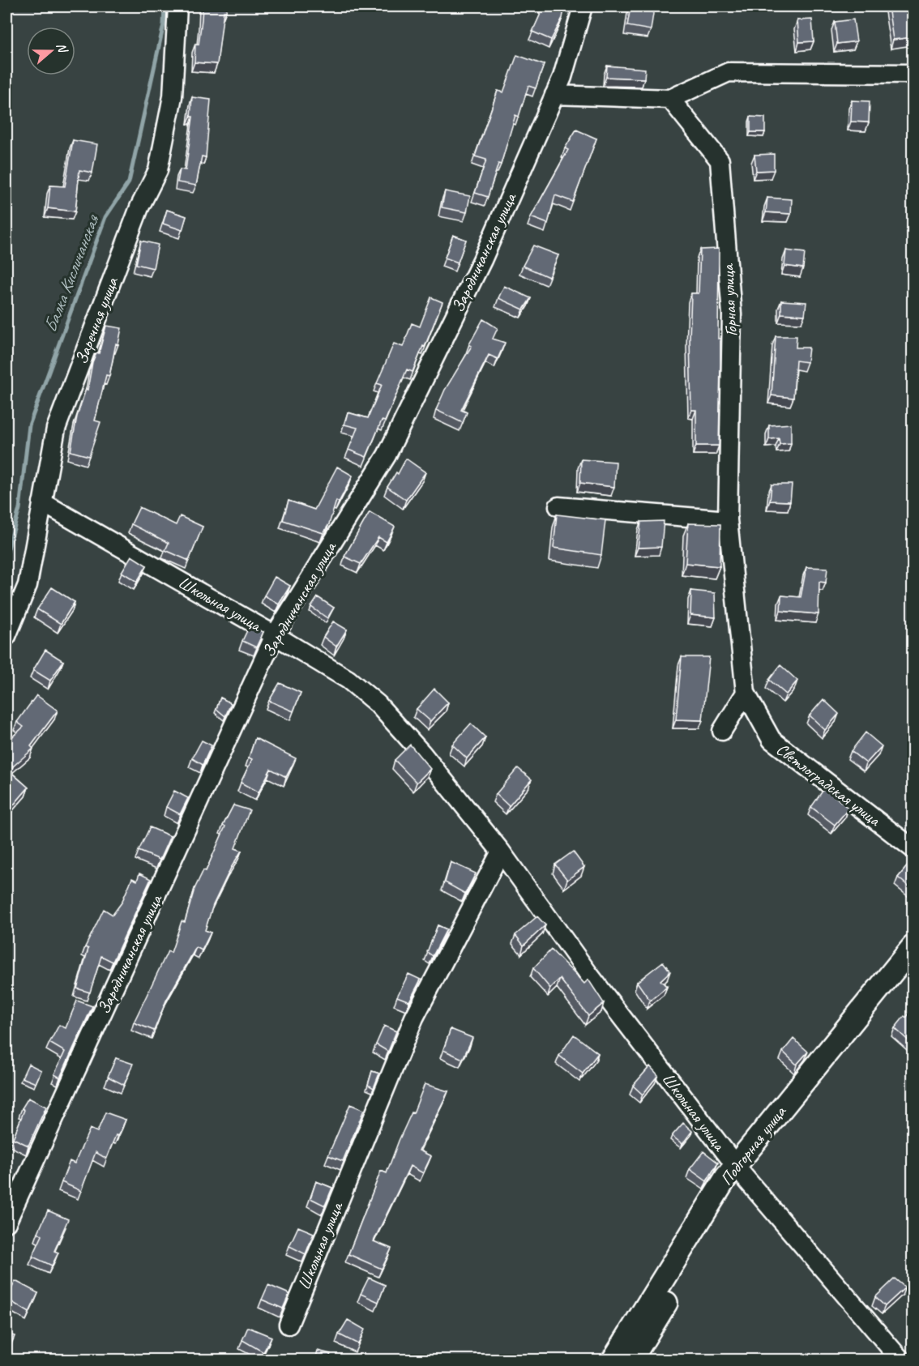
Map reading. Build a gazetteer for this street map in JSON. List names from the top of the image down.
{
  "streets": {
    "street": [
      "Зародничанская улица",
      "Горная улица",
      "Заречная улица",
      "Школьная улица",
      "Светлоградская улица",
      "Подгорная улица"
    ]
  },
  "crossings": [
    ["Зародничанская улица", "Школьная улица"],
    ["Горная улица", "Светлоградская улица"],
    ["Заречная улица", "Школьная улица"],
    ["Школьная улица", "Подгорная улица"]
  ],
  "water": ["Балка Кисличанская"],
  "north": "right"
}
